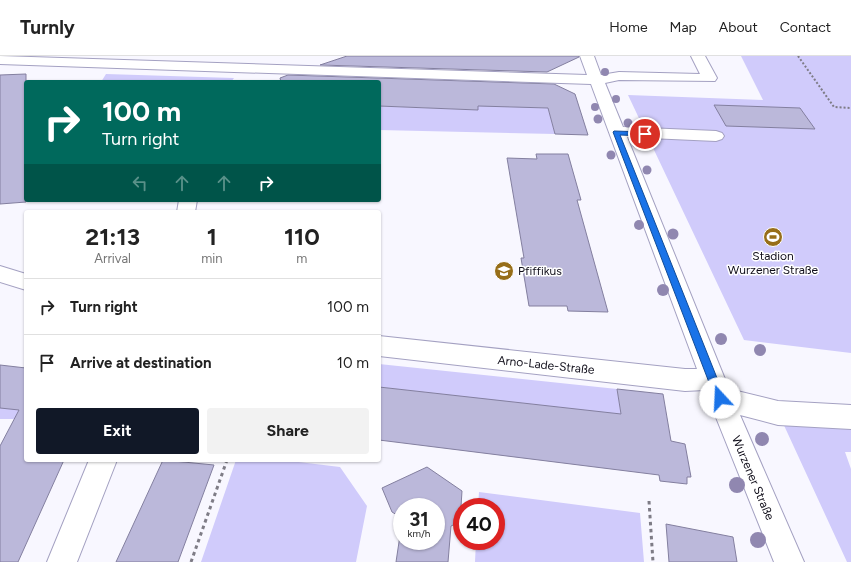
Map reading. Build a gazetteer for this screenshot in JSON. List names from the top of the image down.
{
  "streets": {
    "street": ["Arno-Lade-Straße", "Wurzener Straße"]
  },
  "crossings": [
    ["Arno-Lade-Straße", "Wurzener Straße"]
  ],
  "places": {
    "sports": ["Stadion Wurzener Straße"],
    "school or university": ["Pfiffikus"]
  },
  "page": {
    "header": "Turnly",
    "nav": [
      "Home",
      "Map",
      "About",
      "Contact"
    ],
    "turn": ["100 m", "Turn right"],
    "eta": [
      "21:13",
      "Arrival",
      "1",
      "min",
      "110",
      "m"
    ],
    "list": [
      {
        "name": "Turn right",
        "value": "100 m"
      },
      {
        "name": "Arrive at destination",
        "value": "10 m"
      }
    ],
    "buttons": ["Exit", "Share"],
    "speed": "31 km/h",
    "limit": "40"
  }
}
